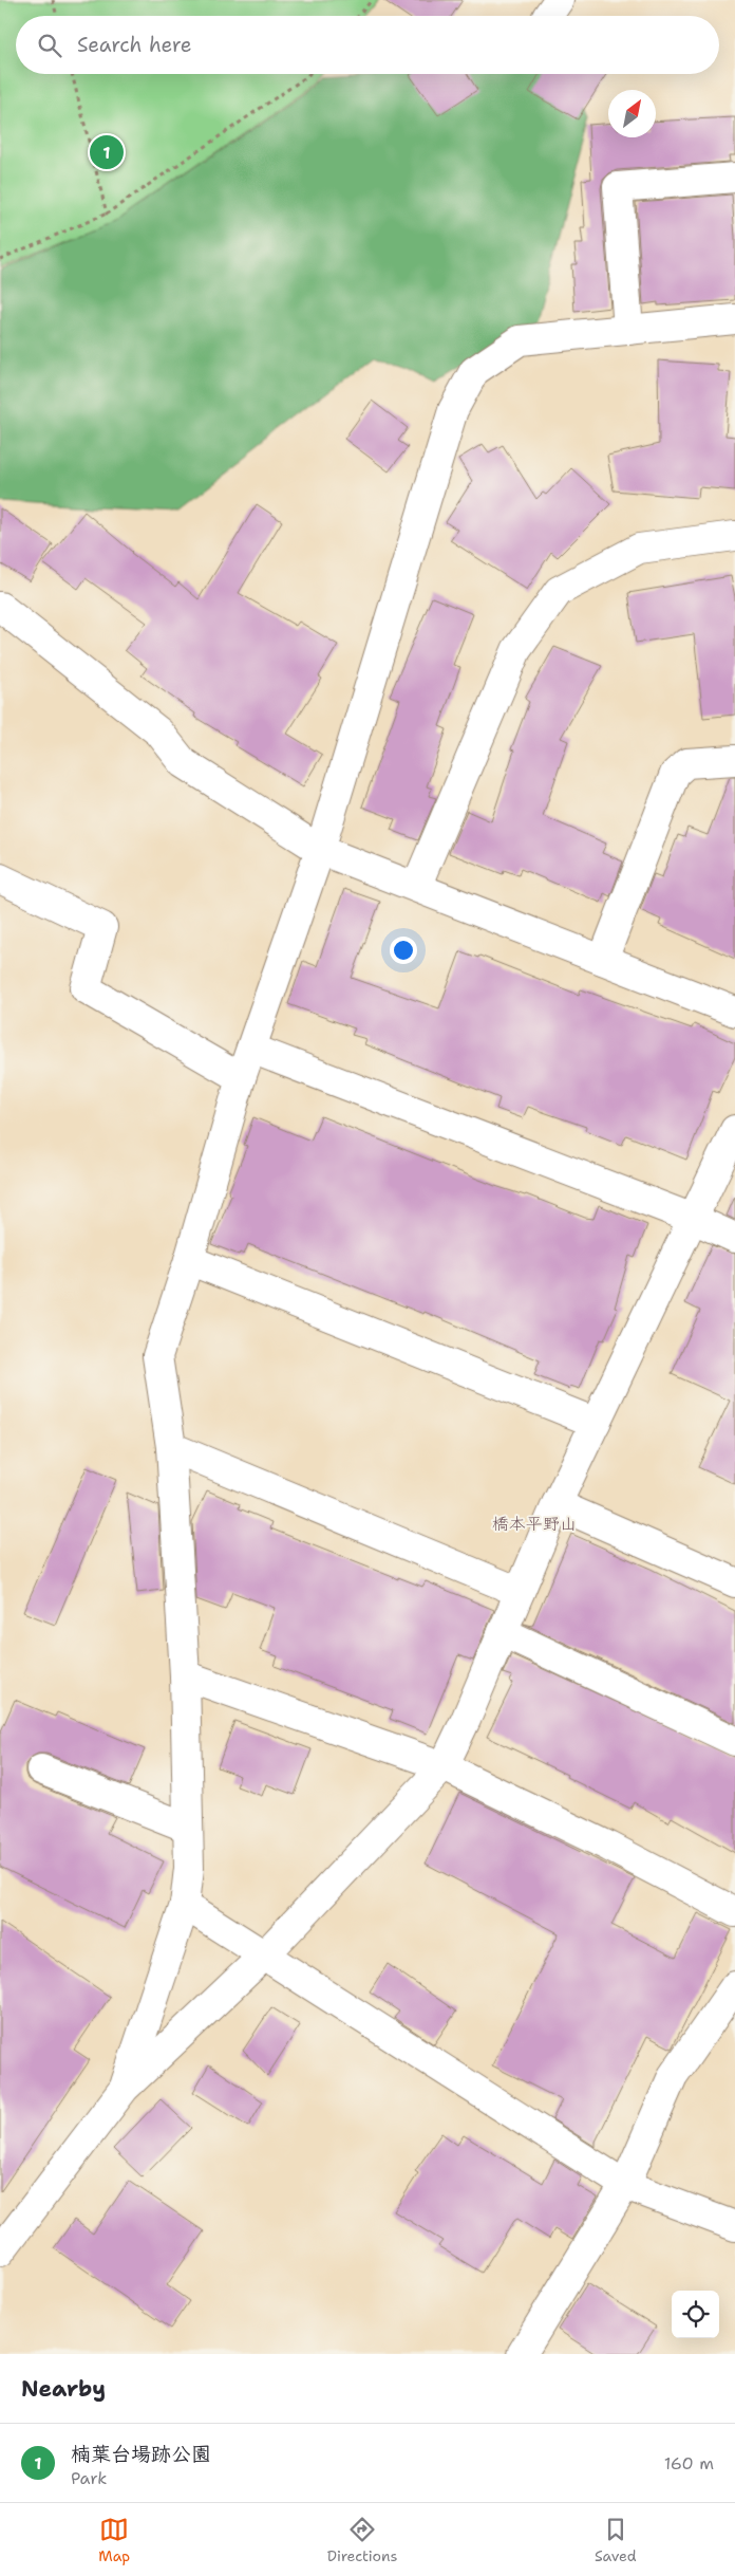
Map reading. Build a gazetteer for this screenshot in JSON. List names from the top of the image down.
{
  "districts": ["橋本平野山"],
  "north": "top right",
  "page": {
    "search": "Search here",
    "pins": "1",
    "heading": "Nearby",
    "list": [
      {
        "mark": "1",
        "name": "楠葉台場跡公園",
        "note": "Park",
        "value": "160 m"
      }
    ],
    "nav": ["Map", "Directions", "Saved"]
  }
}
